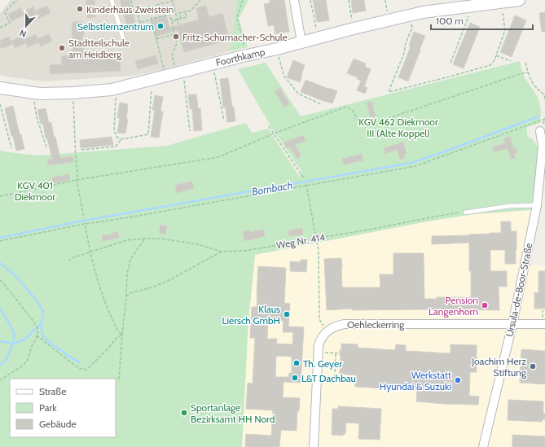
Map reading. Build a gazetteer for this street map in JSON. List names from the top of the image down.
{
  "streets": {
    "street": ["Foorthkamp", "Ursula-de-Boor-Straße", "Oehleckerring"],
    "path": ["Weg Nr. 414"]
  },
  "crossings": [
    ["Ursula-de-Boor-Straße", "Oehleckerring"]
  ],
  "water": ["Bornbach"],
  "parks": ["KGV 462 Diekmoor III (Alte Koppel)", "KGV 401 Diekmoor"],
  "places": [
    "Kinderhaus Zweistein",
    "Selbstlernzentrum",
    "Fritz-Schumacher-Schule",
    "Stadtteilschule am Heidberg",
    "Pension Langenhorn",
    "Klaus Liersch GmbH",
    "Th. Geyer",
    "Joachim Herz Stiftung",
    "L&T Dachbau",
    "Werkstatt Hyundai & Suzuki",
    "Sportanlage Bezirksamt HH Nord"
  ],
  "legend": ["Straße", "Park", "Gebäude"],
  "scale_bar": "100 m",
  "north": "bottom"
}
